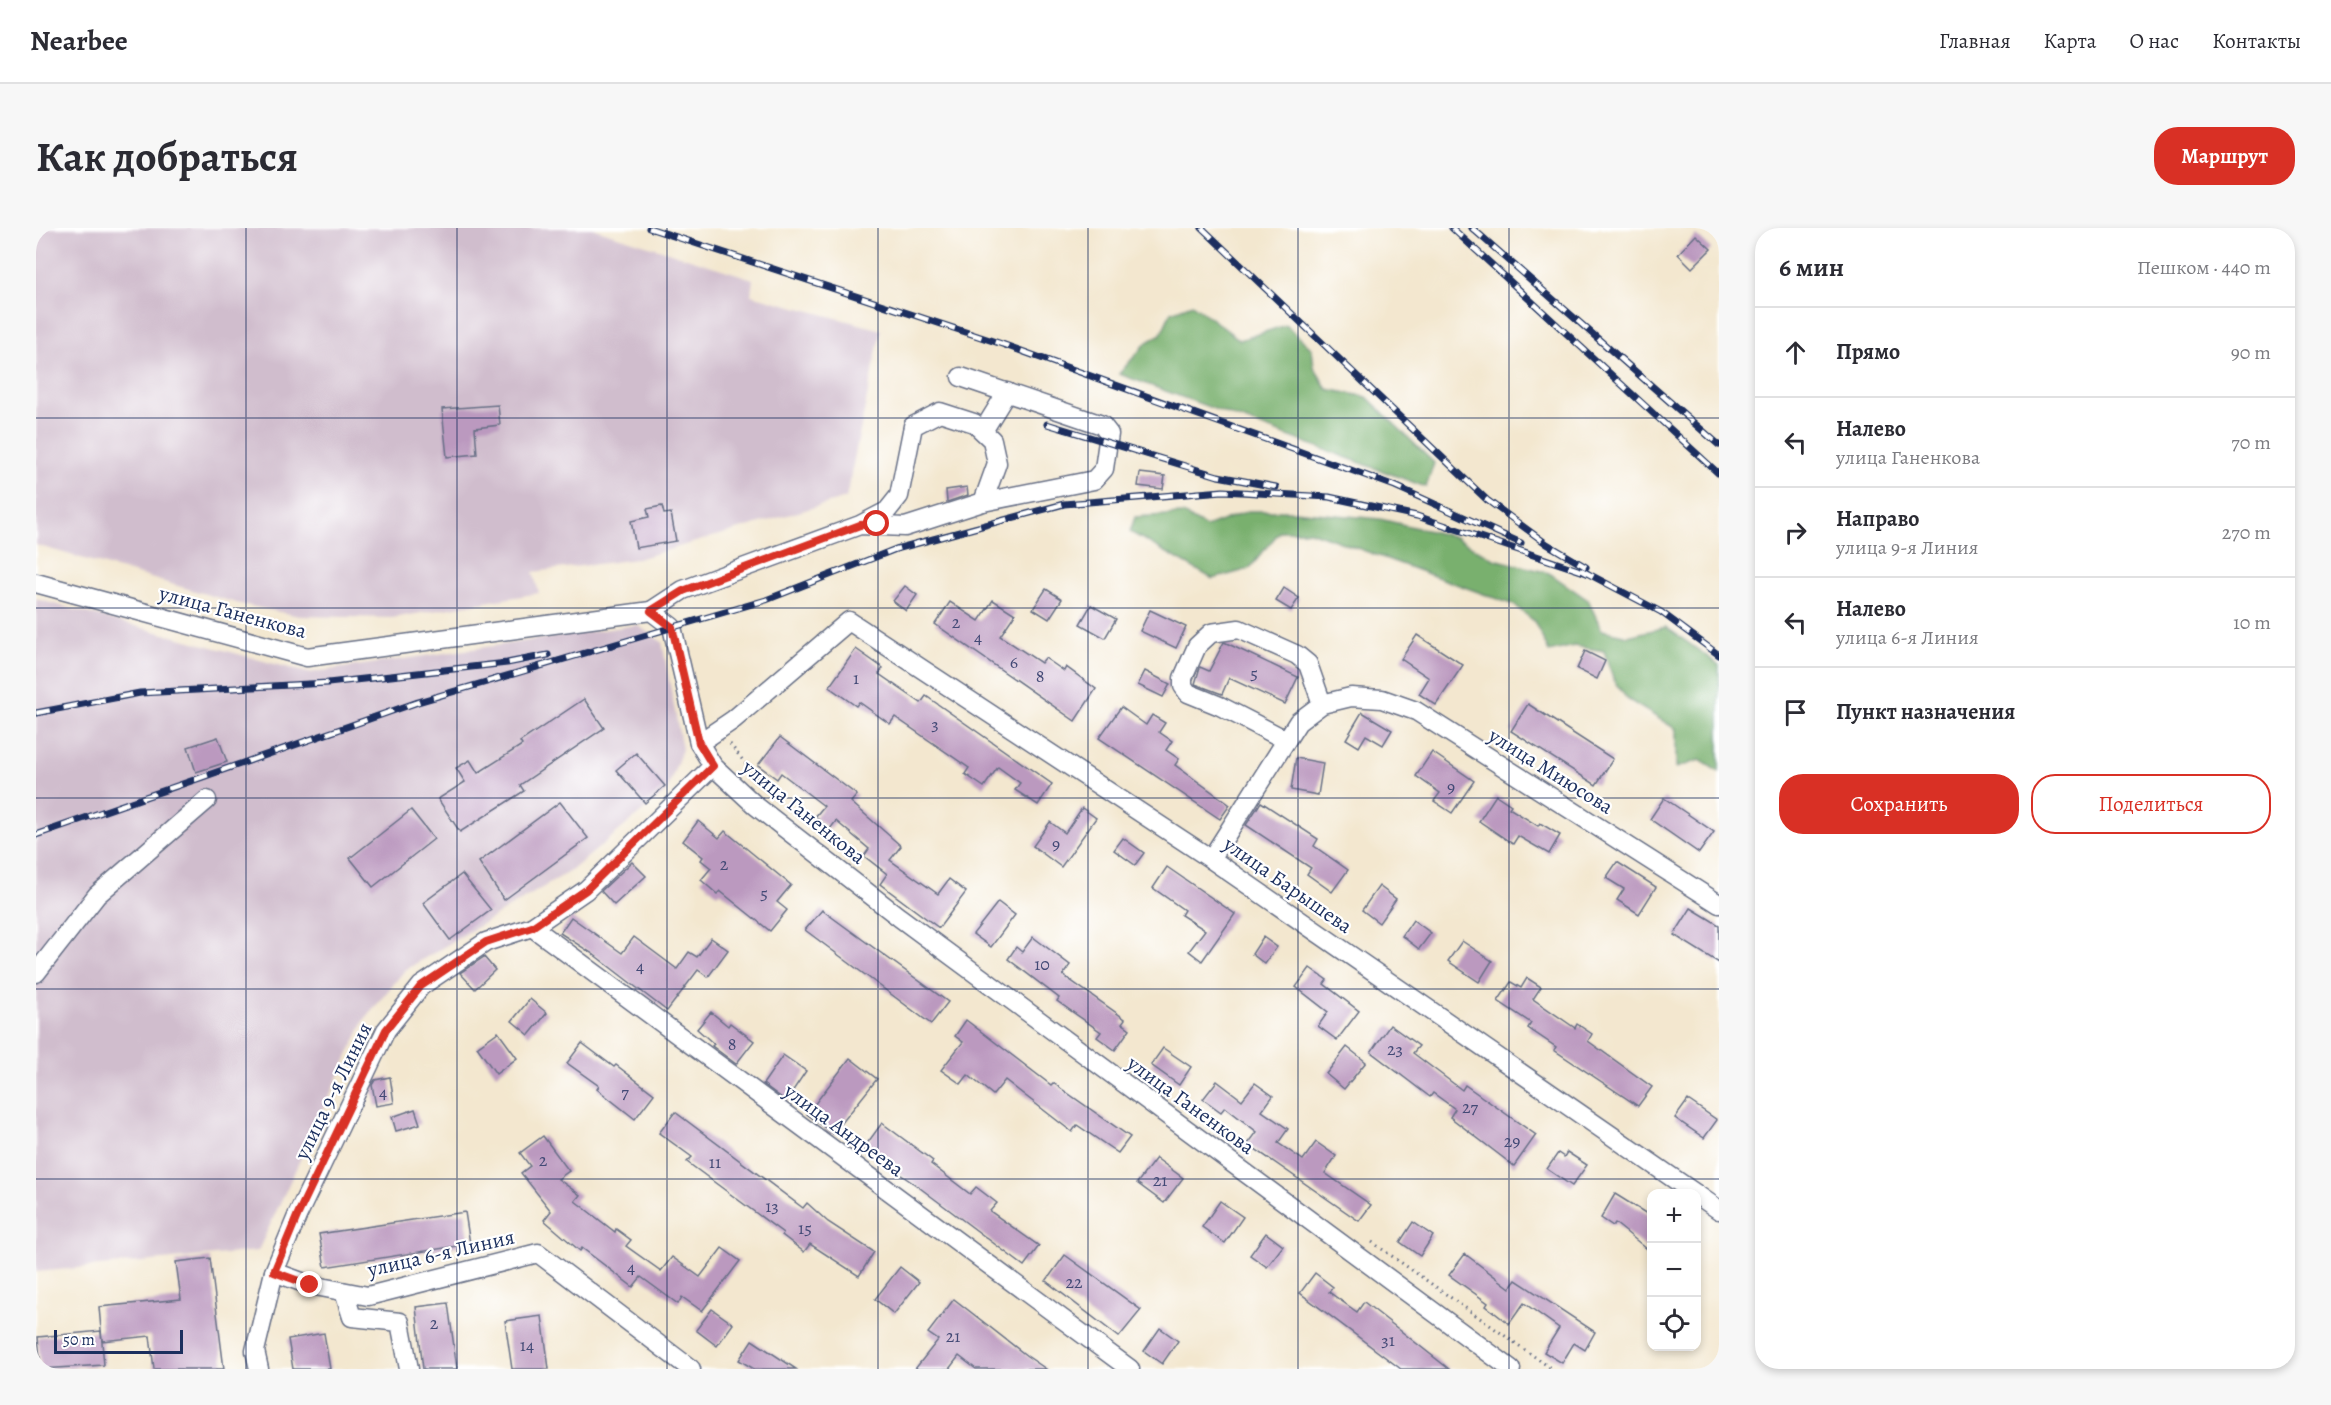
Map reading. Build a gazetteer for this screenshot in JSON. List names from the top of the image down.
{
  "streets": {
    "street": [
      "улица Ганенкова",
      "улица Миюсова",
      "улица Барышева",
      "улица 9-я Линия",
      "улица Андреева",
      "улица 6-я Линия"
    ]
  },
  "crossings": [
    ["улица Ганенкова", "улица Барышева"],
    ["улица Ганенкова", "улица 9-я Линия"],
    ["улица 9-я Линия", "улица Андреева"],
    ["улица 9-я Линия", "улица 6-я Линия"]
  ],
  "house_numbers": [
    "2",
    "4",
    "6",
    "5",
    "8",
    "1",
    "3",
    "9",
    "9",
    "2",
    "5",
    "10",
    "4",
    "8",
    "23",
    "4",
    "7",
    "27",
    "29",
    "2",
    "11",
    "21",
    "13",
    "15",
    "4",
    "22",
    "2",
    "21",
    "31",
    "14"
  ],
  "scale_bar": "50 m",
  "page": {
    "header": "Nearbee",
    "nav": [
      "Главная",
      "Карта",
      "О нас",
      "Контакты"
    ],
    "buttons": [
      "Маршрут",
      ["Сохранить", "Поделиться"]
    ],
    "title": "Как добраться",
    "heading": ["6 мин", "Пешком · 440 m"],
    "list": [
      ["Прямо", "90 m"],
      ["Налево", "улица Ганенкова", "70 m"],
      ["Направо", "улица 9-я Линия", "270 m"],
      ["Налево", "улица 6-я Линия", "10 m"],
      "Пункт назначения"
    ],
    "map_buttons": ["+", "−"],
    "scale": "50 m"
  }
}
